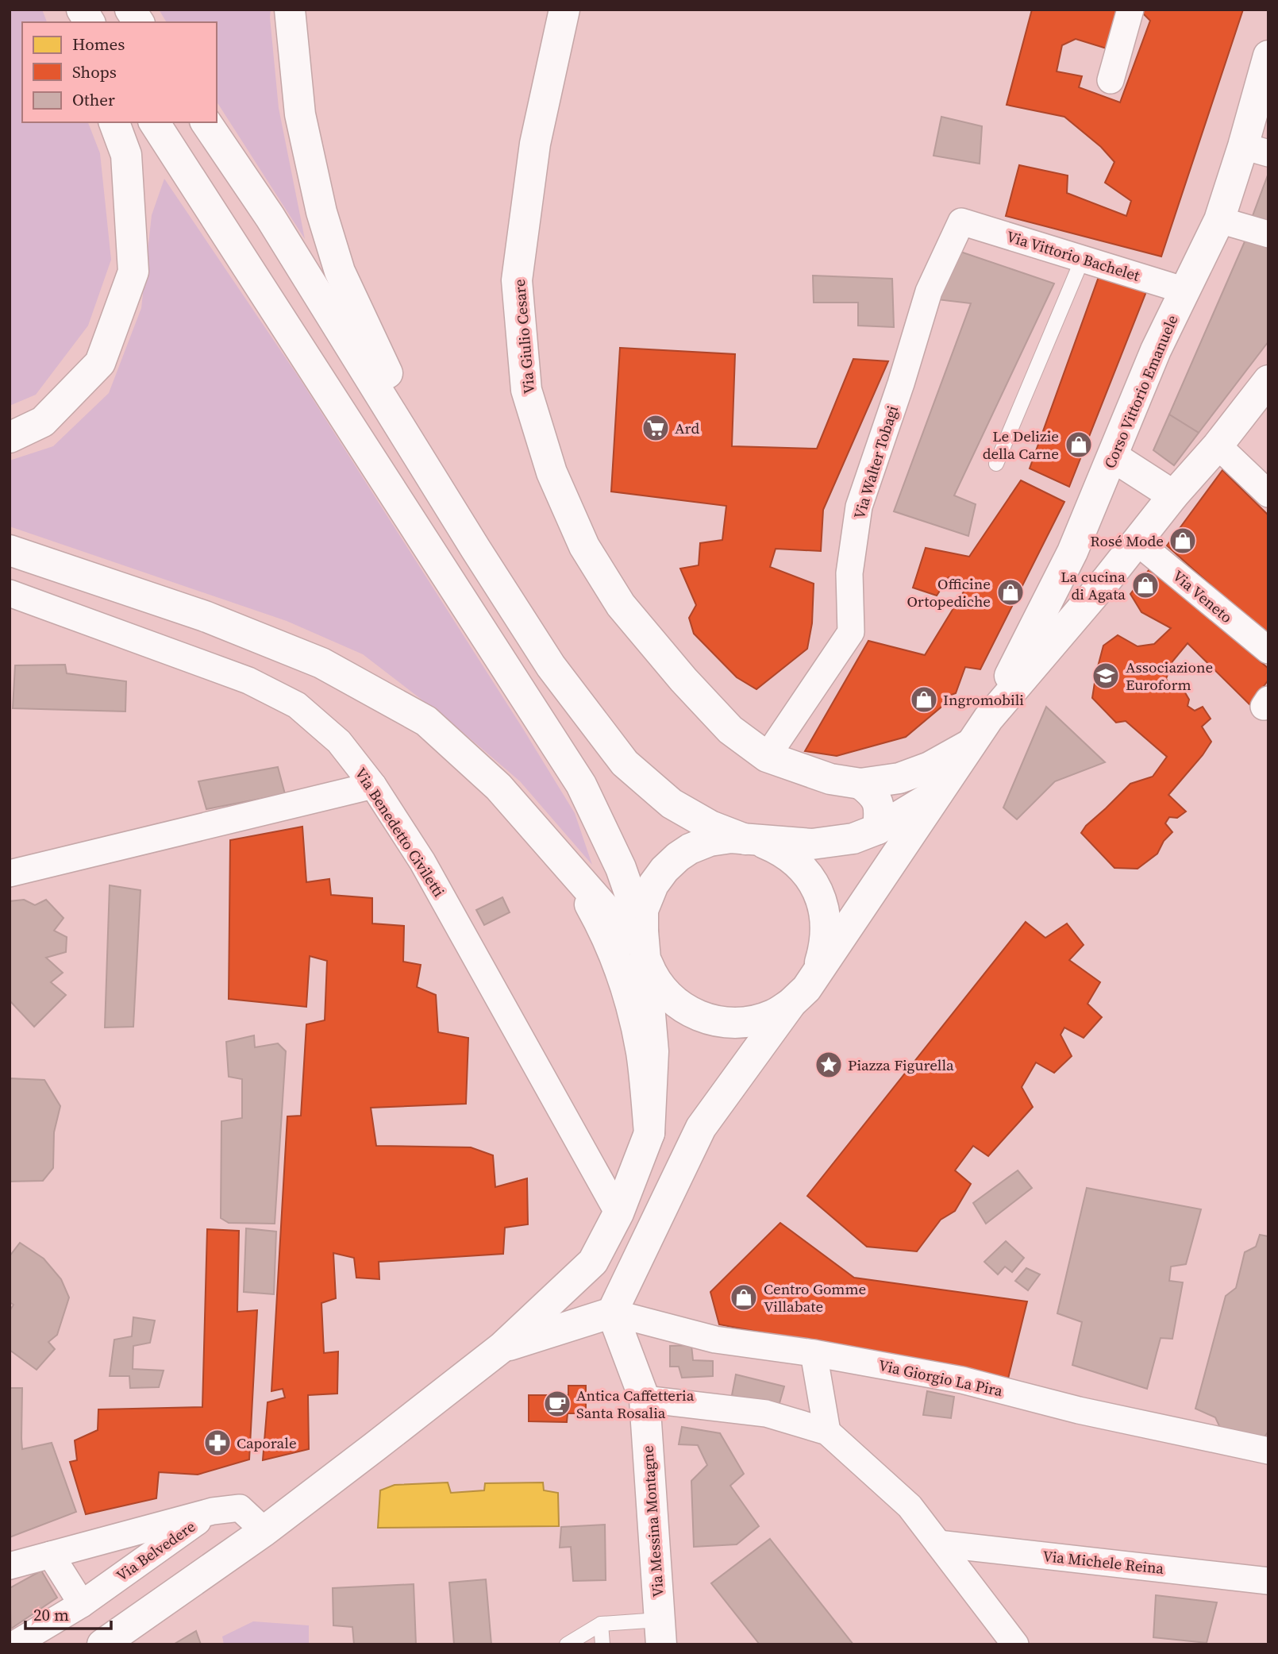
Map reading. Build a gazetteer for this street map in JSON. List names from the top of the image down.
{
  "streets": {
    "main road": ["Via Giulio Cesare", "Corso Vittorio Emanuele", "Via Messina Montagne"],
    "street": [
      "Via Vittorio Bachelet",
      "Via Walter Tobagi",
      "Via Veneto",
      "Via Benedetto Civiletti",
      "Via Giorgio La Pira",
      "Via Belvedere",
      "Via Michele Reina"
    ]
  },
  "crossings": [
    ["Via Vittorio Bachelet", "Corso Vittorio Emanuele"],
    ["Via Vittorio Bachelet", "Via Walter Tobagi"],
    ["Via Giulio Cesare", "Via Walter Tobagi"],
    ["Via Giorgio La Pira", "Via Messina Montagne"]
  ],
  "places": {
    "supermarket": ["Ard"],
    "shop": [
      "Le Delizie della Carne",
      "Rosé Mode",
      "La cucina di Agata",
      "Officine Ortopediche",
      "Ingromobili",
      "Centro Gomme Villabate"
    ],
    "school or university": ["Associazione Euroform"],
    "place": ["Piazza Figurella"],
    "cafe": ["Antica Caffetteria Santa Rosalia"],
    "pharmacy": ["Caporale"]
  },
  "legend": ["Homes", "Shops", "Other"],
  "scale_bar": "20 m"
}
